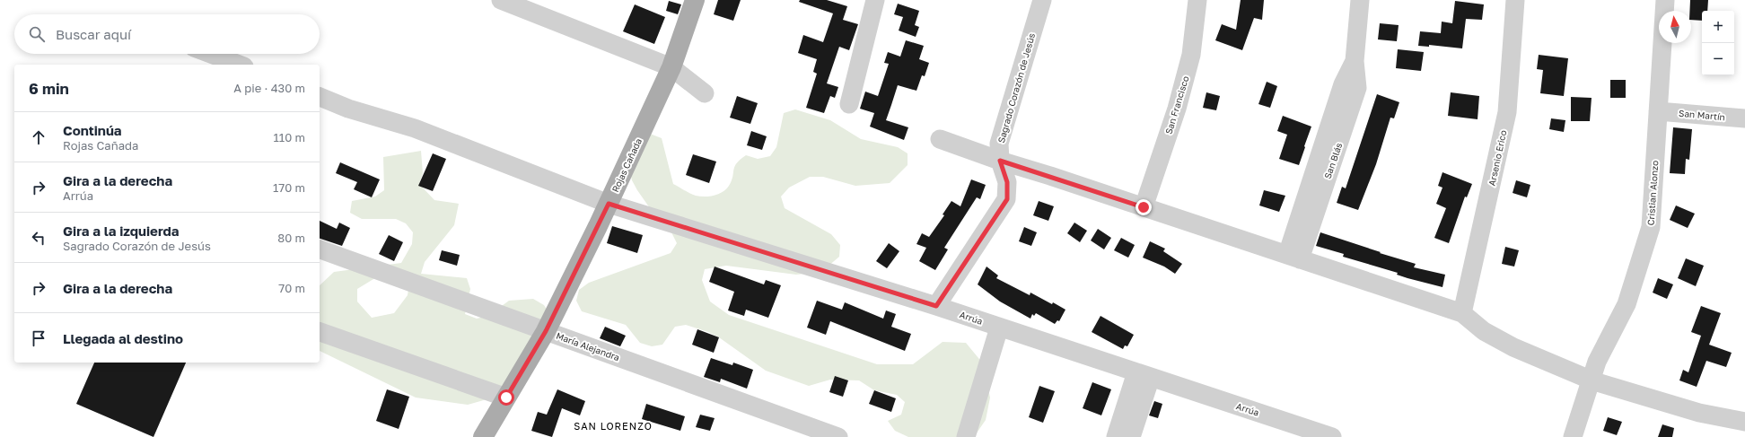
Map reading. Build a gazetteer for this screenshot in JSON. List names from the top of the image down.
{
  "streets": {
    "main road": ["Rojas Cañada"],
    "street": [
      "Sagrado Corazón de Jesús",
      "San Francisco",
      "San Martín",
      "Arsenio Erico",
      "San Blás",
      "Cristian Alonzo",
      "Arrúa",
      "María Alejandra"
    ]
  },
  "crossings": [
    ["Sagrado Corazón de Jesús", "Arrúa"],
    ["San Martín", "Cristian Alonzo"],
    ["Rojas Cañada", "Arrúa"],
    ["Rojas Cañada", "María Alejandra"]
  ],
  "districts": ["SAN LORENZO"],
  "north": "top",
  "page": {
    "map_buttons": ["+", "−"],
    "search": "Buscar aquí",
    "heading": ["6 min", "A pie · 430 m"],
    "list": [
      ["Continúa", "Rojas Cañada", "110 m"],
      ["Gira a la derecha", "Arrúa", "170 m"],
      ["Gira a la izquierda", "Sagrado Corazón de Jesús", "80 m"],
      ["Gira a la derecha", "70 m"],
      "Llegada al destino"
    ]
  }
}
